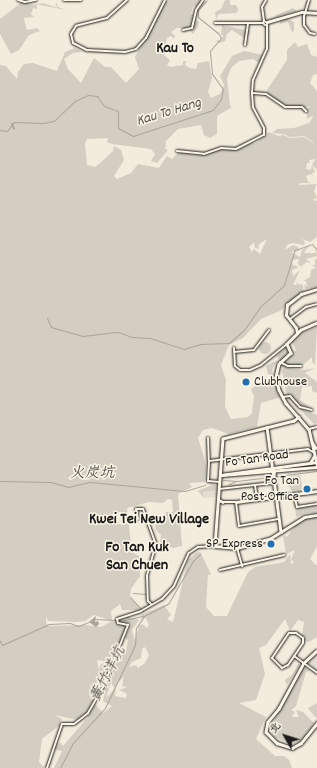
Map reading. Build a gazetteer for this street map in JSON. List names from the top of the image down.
{
  "streets": {
    "main road": ["Fo Tan Road"]
  },
  "districts": ["Kau To", "Kwei Tei New Village", "Fo Tan Kuk San Chuen"],
  "water": ["Kau To Hang", "火炭坑", "黃竹洋坑"],
  "places": ["Clubhouse", "Fo Tan Post Office", "SP Express"],
  "north": "top left"
}
